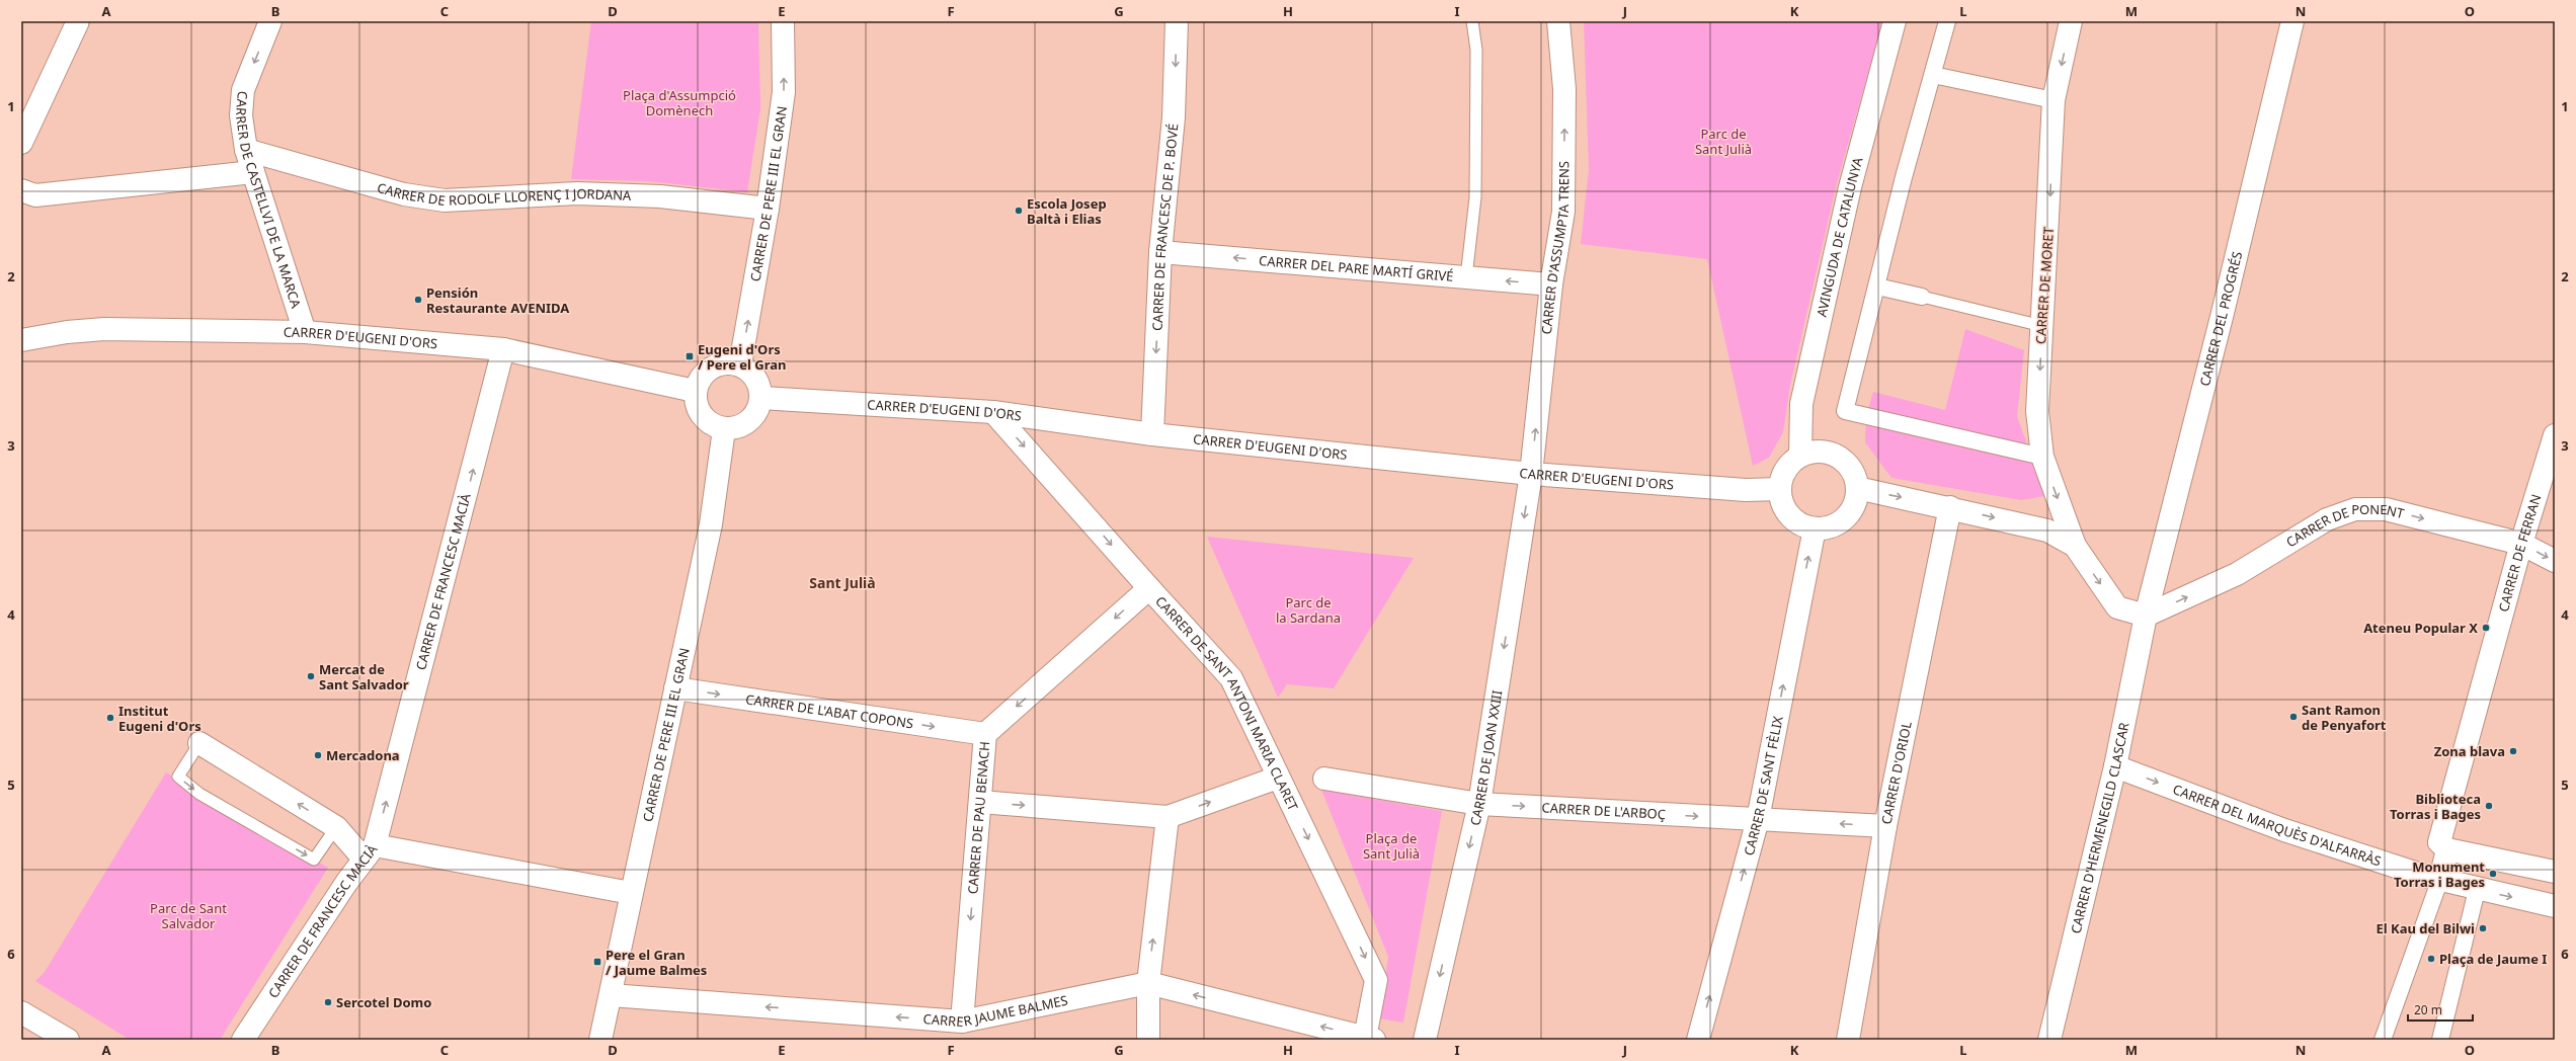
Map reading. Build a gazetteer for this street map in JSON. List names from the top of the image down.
{
  "streets": {
    "street": [
      "CARRER DE RODOLF LLORENÇ I JORDANA",
      "CARRER DE PERE III EL GRAN",
      "CARRER DE CASTELLVI DE LA MARCA",
      "CARRER DE FRANCESC DE P. BOVÉ",
      "AVINGUDA DE CATALUNYA",
      "CARRER D'ASSUMPTA TRENS",
      "CARRER DEL PARE MARTÍ GRIVÉ",
      "CARRER DE MORET",
      "CARRER DEL PROGRÉS",
      "CARRER D'EUGENI D'ORS",
      "CARRER DE PONENT",
      "CARRER DE FERRAN",
      "CARRER DE FRANCESC MACIÀ",
      "CARRER DE SANT ANTONI MARIA CLARET",
      "CARRER DE L'ABAT COPONS",
      "CARRER DE JOAN XXIII",
      "CARRER D'ORIOL",
      "CARRER DE SANT FÈLIX",
      "CARRER DE L'ARBOÇ",
      "CARRER DE PAU BENACH",
      "CARRER DEL MARQUÈS D'ALFARRÀS",
      "CARRER D'HERMENEGILD CLASCAR",
      "CARRER JAUME BALMES"
    ]
  },
  "crossings": [
    ["CARRER DE RODOLF LLORENÇ I JORDANA", "CARRER DE PERE III EL GRAN"],
    ["CARRER DE RODOLF LLORENÇ I JORDANA", "CARRER DE CASTELLVI DE LA MARCA"],
    ["CARRER DE PERE III EL GRAN", "CARRER D'EUGENI D'ORS"],
    ["CARRER DE PERE III EL GRAN", "CARRER DE L'ABAT COPONS"],
    ["CARRER DE PERE III EL GRAN", "CARRER JAUME BALMES"],
    ["CARRER DE CASTELLVI DE LA MARCA", "CARRER D'EUGENI D'ORS"],
    ["CARRER DE FRANCESC DE P. BOVÉ", "CARRER DEL PARE MARTÍ GRIVÉ"],
    ["CARRER DE FRANCESC DE P. BOVÉ", "CARRER D'EUGENI D'ORS"],
    ["AVINGUDA DE CATALUNYA", "CARRER D'EUGENI D'ORS"],
    ["AVINGUDA DE CATALUNYA", "CARRER DE SANT FÈLIX"],
    ["CARRER D'ASSUMPTA TRENS", "CARRER DEL PARE MARTÍ GRIVÉ"],
    ["CARRER D'ASSUMPTA TRENS", "CARRER D'EUGENI D'ORS"],
    ["CARRER D'ASSUMPTA TRENS", "CARRER DE JOAN XXIII"],
    ["CARRER DEL PROGRÉS", "CARRER DE PONENT"],
    ["CARRER DEL PROGRÉS", "CARRER D'HERMENEGILD CLASCAR"],
    ["CARRER D'EUGENI D'ORS", "CARRER DE FRANCESC MACIÀ"],
    ["CARRER D'EUGENI D'ORS", "CARRER DE SANT ANTONI MARIA CLARET"],
    ["CARRER D'EUGENI D'ORS", "CARRER DE JOAN XXIII"],
    ["CARRER D'EUGENI D'ORS", "CARRER DE SANT FÈLIX"],
    ["CARRER DE PONENT", "CARRER DE FERRAN"],
    ["CARRER DE PONENT", "CARRER D'HERMENEGILD CLASCAR"],
    ["CARRER DE SANT ANTONI MARIA CLARET", "CARRER DE PAU BENACH"],
    ["CARRER DE SANT ANTONI MARIA CLARET", "CARRER JAUME BALMES"],
    ["CARRER DE L'ABAT COPONS", "CARRER DE PAU BENACH"],
    ["CARRER DE JOAN XXIII", "CARRER DE L'ARBOÇ"],
    ["CARRER D'ORIOL", "CARRER DE L'ARBOÇ"],
    ["CARRER DE SANT FÈLIX", "CARRER DE L'ARBOÇ"],
    ["CARRER DE PAU BENACH", "CARRER JAUME BALMES"],
    ["CARRER DEL MARQUÈS D'ALFARRÀS", "CARRER D'HERMENEGILD CLASCAR"]
  ],
  "one_way": [
    "CARRER DE PERE III EL GRAN",
    "CARRER DE FRANCESC DE P. BOVÉ",
    "CARRER D'ASSUMPTA TRENS",
    "CARRER DEL PARE MARTÍ GRIVÉ",
    "CARRER DE PONENT",
    "CARRER DE FRANCESC MACIÀ",
    "CARRER DE SANT ANTONI MARIA CLARET",
    "CARRER DE L'ABAT COPONS",
    "CARRER DE JOAN XXIII",
    "CARRER DE SANT FÈLIX",
    "CARRER DEL MARQUÈS D'ALFARRÀS",
    "CARRER JAUME BALMES"
  ],
  "districts": ["Sant Julià"],
  "parks": [
    "Plaça d'Assumpció Domènech",
    "Parc de Sant Julià",
    "Parc de la Sardana",
    "Plaça de Sant Julià",
    "Parc de Sant Salvador"
  ],
  "places": {
    "other": [
      "Escola Josep Baltà i Elias",
      "Pensión Restaurante AVENIDA",
      "Ateneu Popular X",
      "Mercat de Sant Salvador",
      "Sant Ramon de Penyafort",
      "Institut Eugeni d'Ors",
      "Zona blava",
      "Mercadona",
      "Biblioteca Torras i Bages",
      "Monument Torras i Bages",
      "El Kau del Bilwi",
      "Plaça de Jaume I",
      "Sercotel Domo"
    ],
    "transit": ["Eugeni d'Ors / Pere el Gran", "Pere el Gran / Jaume Balmes"]
  },
  "scale_bar": "20 m",
  "grid": {
    "columns": [
      "A",
      "B",
      "C",
      "D",
      "E",
      "F",
      "G",
      "H",
      "I",
      "J",
      "K",
      "L",
      "M",
      "N",
      "O"
    ],
    "rows": [
      "1",
      "2",
      "3",
      "4",
      "5",
      "6"
    ]
  }
}
